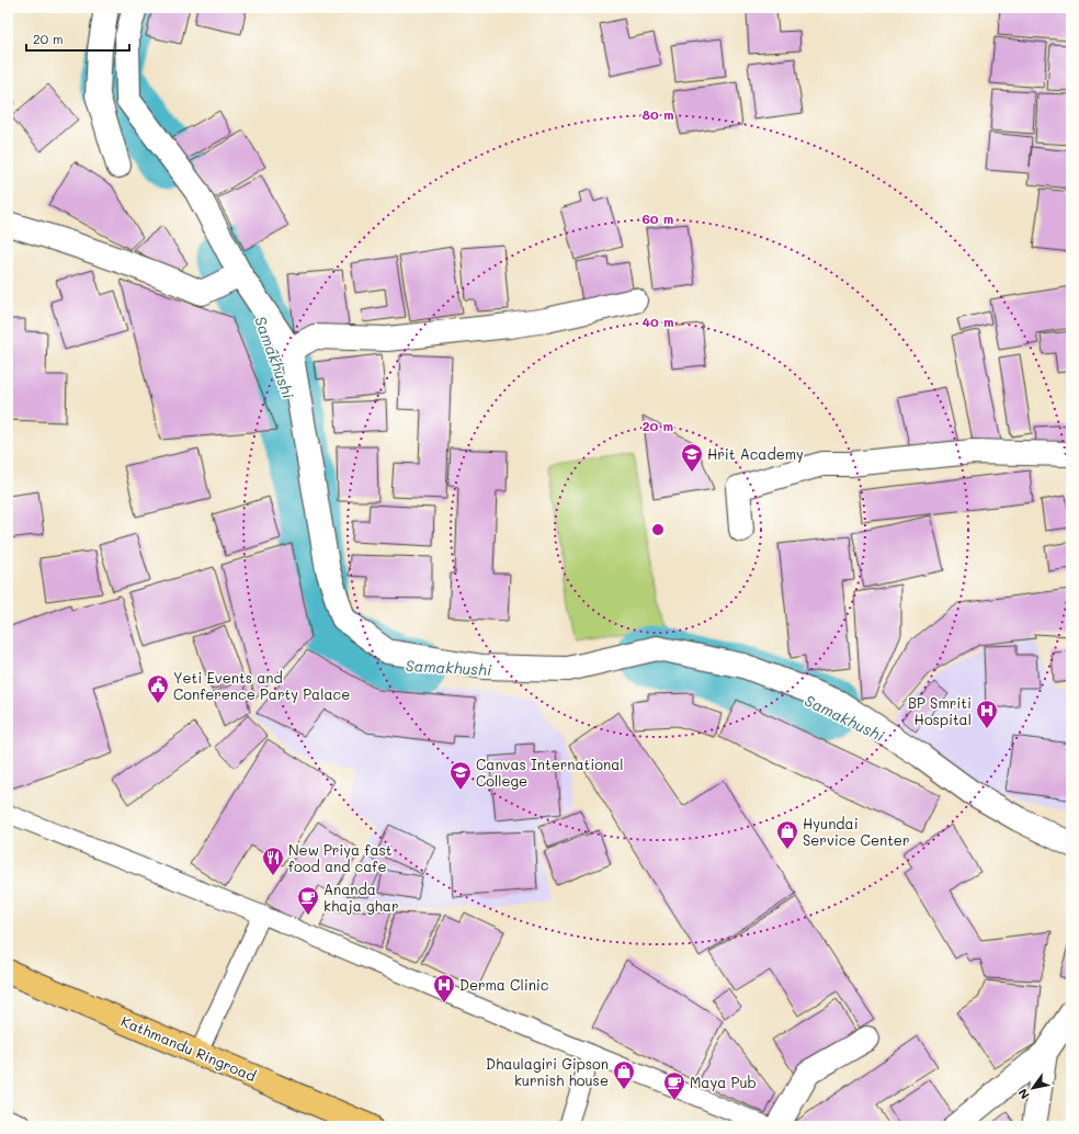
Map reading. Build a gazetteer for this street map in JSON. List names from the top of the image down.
{
  "streets": {
    "highway": ["Kathmandu Ringroad"]
  },
  "water": ["Samakhushi"],
  "places": {
    "school or university": ["Hrit Academy", "Canvas International College"],
    "public building": ["Yeti Events and Conference Party Palace"],
    "hospital": ["BP Smriti Hospital", "Derma Clinic"],
    "shop": ["Hyundai Service Center", "Dhaulagiri Gipson kurnish house"],
    "restaurant": ["New Priya fast food and cafe"],
    "cafe": ["Ananda khaja ghar", "Maya Pub"]
  },
  "scale_bar": "20 m",
  "north": "bottom left",
  "rings": [
    "80 m",
    "60 m",
    "40 m",
    "20 m"
  ]
}
